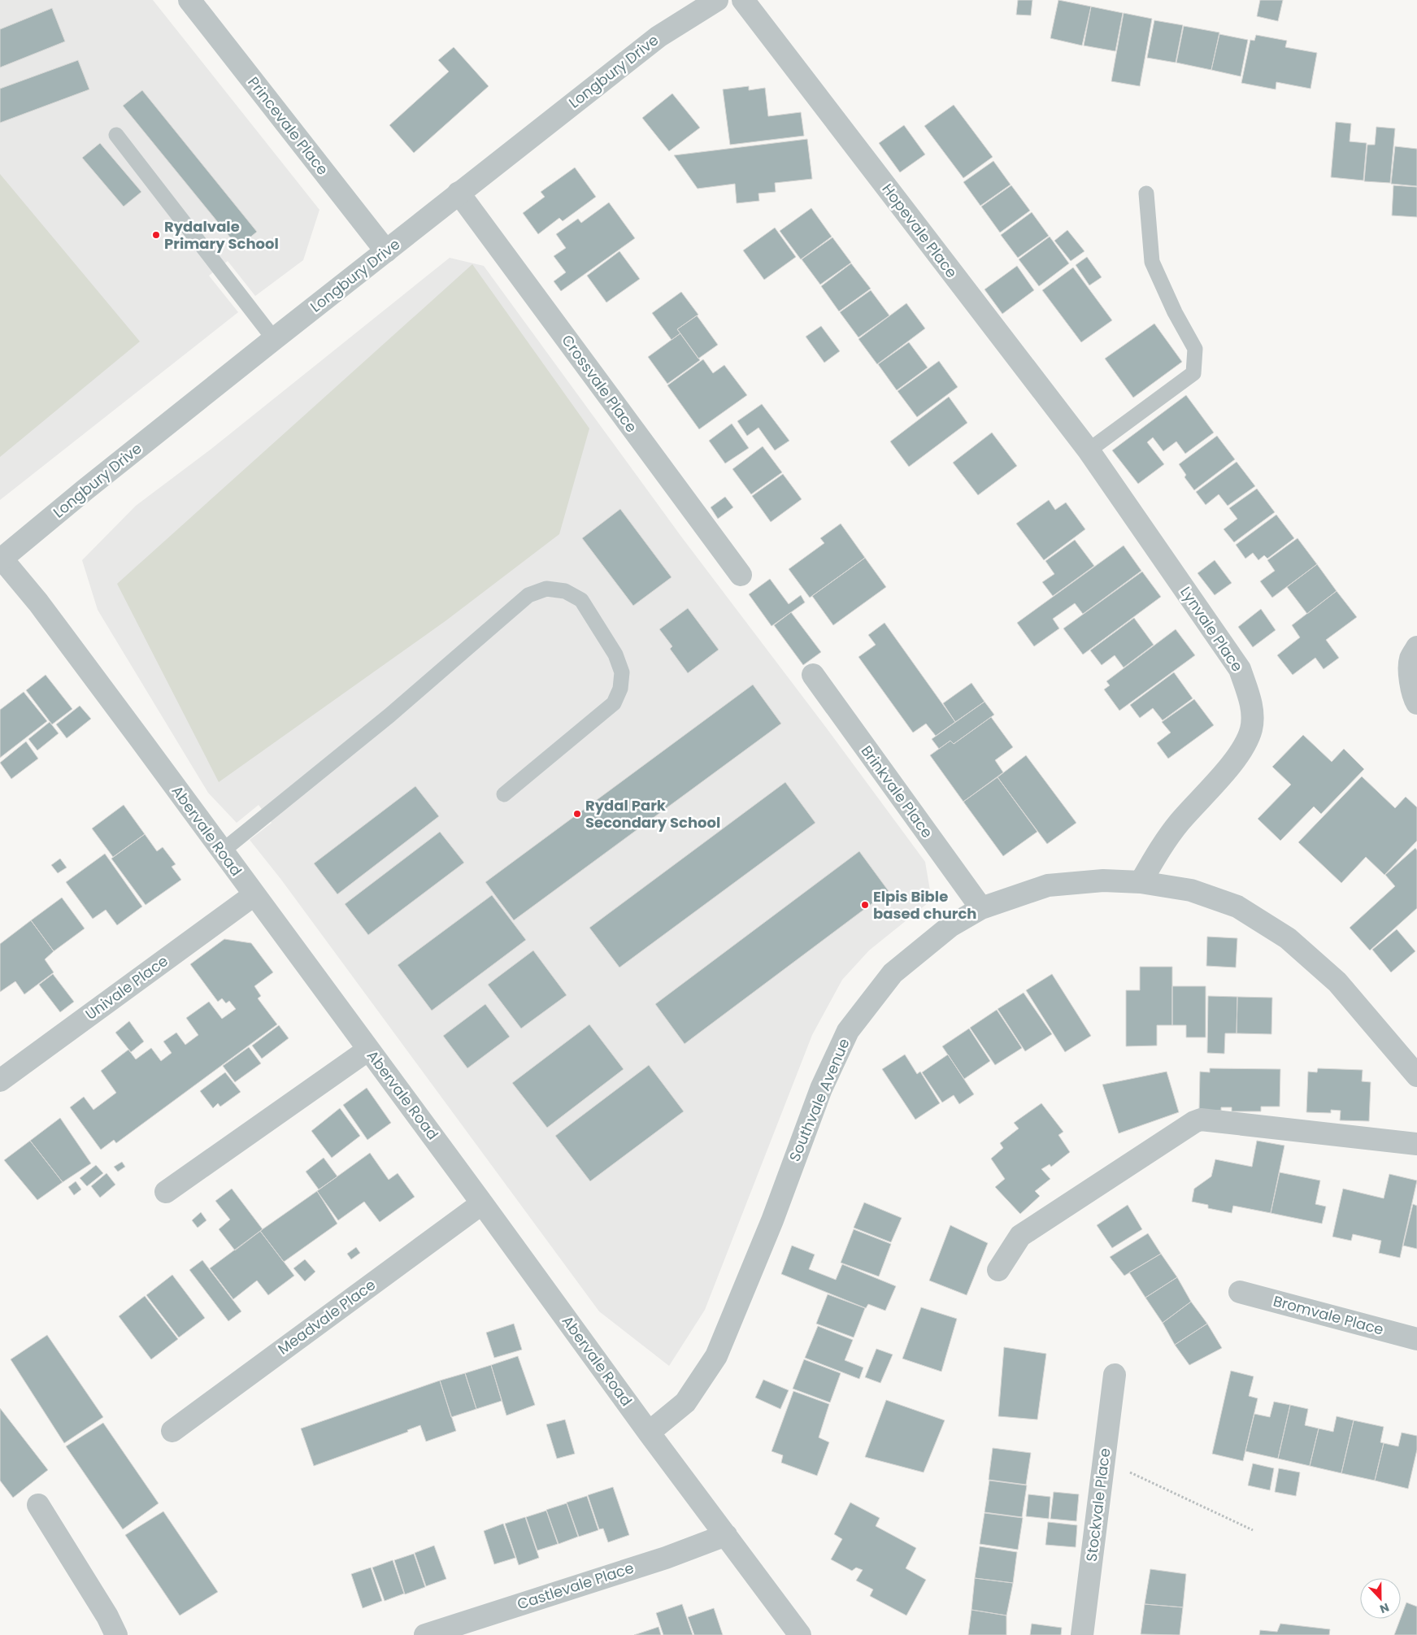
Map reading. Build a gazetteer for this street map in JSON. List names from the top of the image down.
{
  "streets": {
    "street": [
      "Longbury Drive",
      "Princevale Place",
      "Hopevale Place",
      "Crossvale Place",
      "Lynvale Place",
      "Brinkvale Place",
      "Abervale Road",
      "Univale Place",
      "Southvale Avenue",
      "Bromvale Place",
      "Meadvale Place",
      "Stockvale Place",
      "Castlevale Place"
    ]
  },
  "crossings": [
    ["Longbury Drive", "Princevale Place"],
    ["Longbury Drive", "Crossvale Place"],
    ["Longbury Drive", "Abervale Road"],
    ["Hopevale Place", "Lynvale Place"],
    ["Lynvale Place", "Southvale Avenue"],
    ["Brinkvale Place", "Southvale Avenue"],
    ["Abervale Road", "Univale Place"],
    ["Abervale Road", "Southvale Avenue"],
    ["Abervale Road", "Meadvale Place"],
    ["Abervale Road", "Castlevale Place"]
  ],
  "places": ["Rydalvale Primary School", "Rydal Park Secondary School", "Elpis Bible based church"],
  "north": "bottom"
}
